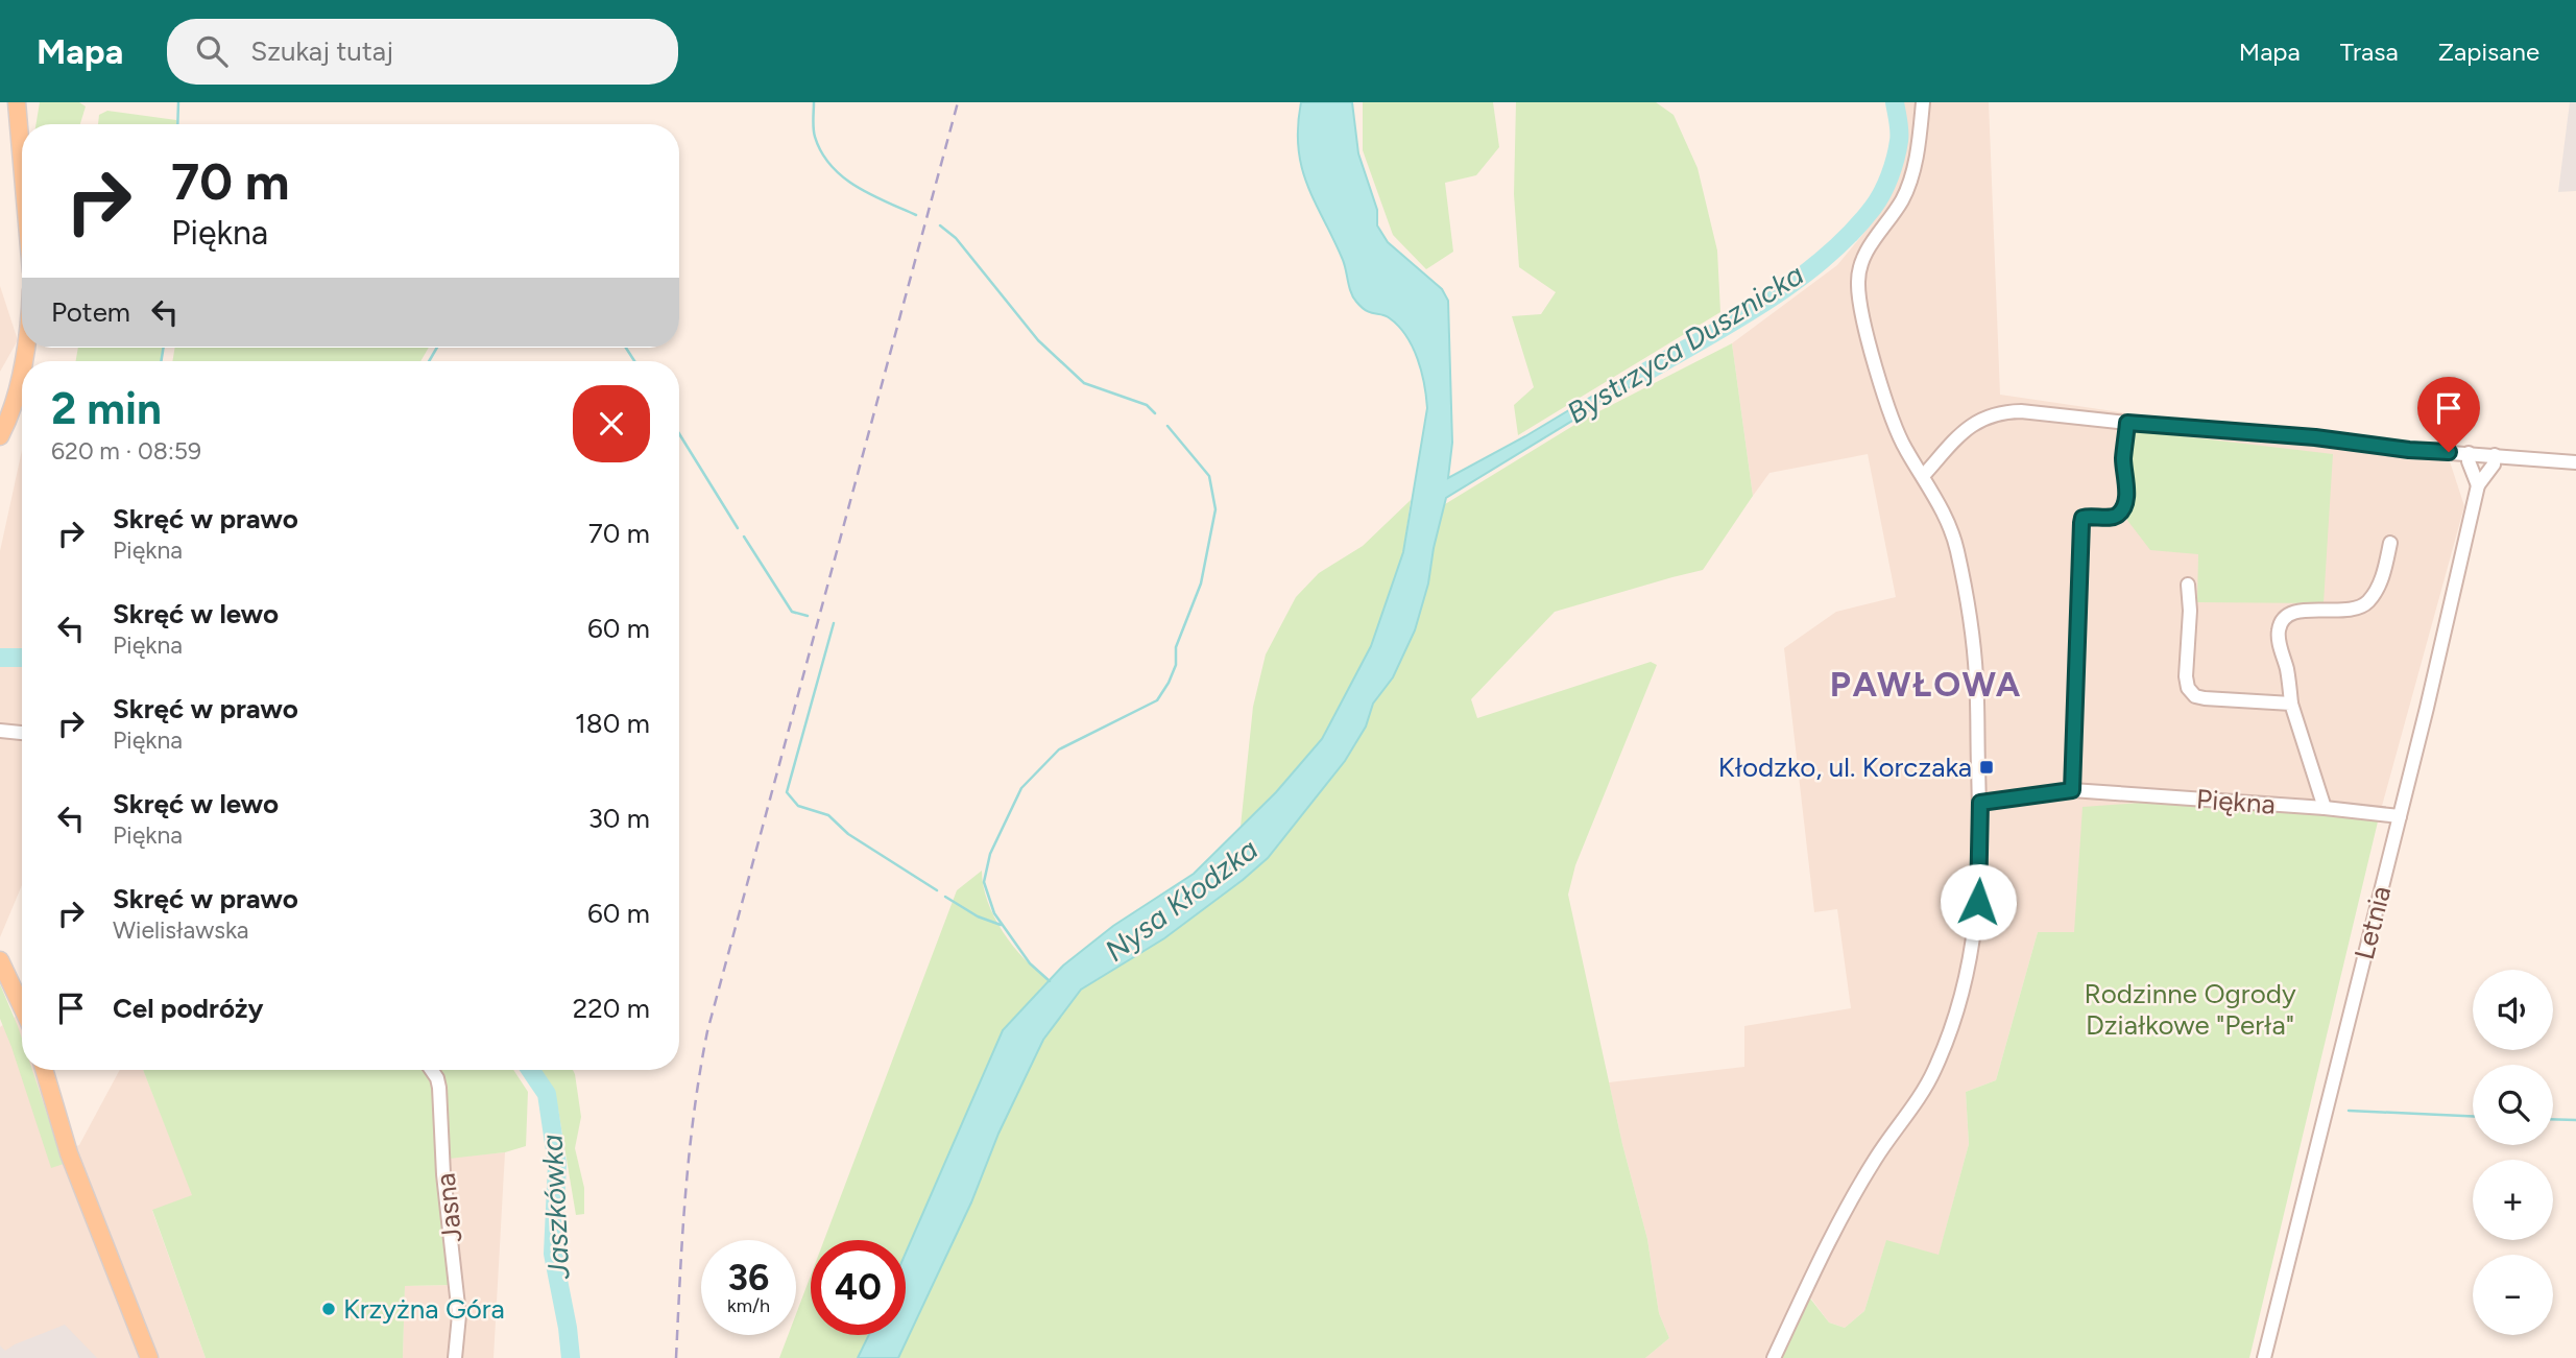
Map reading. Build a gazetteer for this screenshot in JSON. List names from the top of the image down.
{
  "streets": {
    "street": ["Piękna", "Letnia", "Jasna"]
  },
  "crossings": [
    ["Piękna", "Letnia"]
  ],
  "districts": ["PAWŁOWA"],
  "water": ["Bystrzyca Dusznicka", "Nysa Kłodzka", "Jaszkówka"],
  "parks": ["Rodzinne Ogrody Działkowe \"Perła\""],
  "places": {
    "transit": ["Kłodzko, ul. Korczaka"],
    "other": ["Krzyżna Góra"]
  },
  "page": {
    "header": "Mapa",
    "search": "Szukaj tutaj",
    "nav": ["Mapa", "Trasa", "Zapisane"],
    "turn": ["70 m", "Piękna"],
    "then": "Potem",
    "heading": ["2 min", "620 m · 08:59"],
    "list": [
      {
        "name": "Skręć w prawo",
        "note": "Piękna",
        "value": "70 m"
      },
      {
        "name": "Skręć w lewo",
        "note": "Piękna",
        "value": "60 m"
      },
      {
        "name": "Skręć w prawo",
        "note": "Piękna",
        "value": "180 m"
      },
      {
        "name": "Skręć w lewo",
        "note": "Piękna",
        "value": "30 m"
      },
      {
        "name": "Skręć w prawo",
        "note": "Wielisławska",
        "value": "60 m"
      },
      {
        "name": "Cel podróży",
        "value": "220 m"
      }
    ],
    "map_buttons": ["+", "−"],
    "speed": "36 km/h",
    "limit": "40"
  }
}
